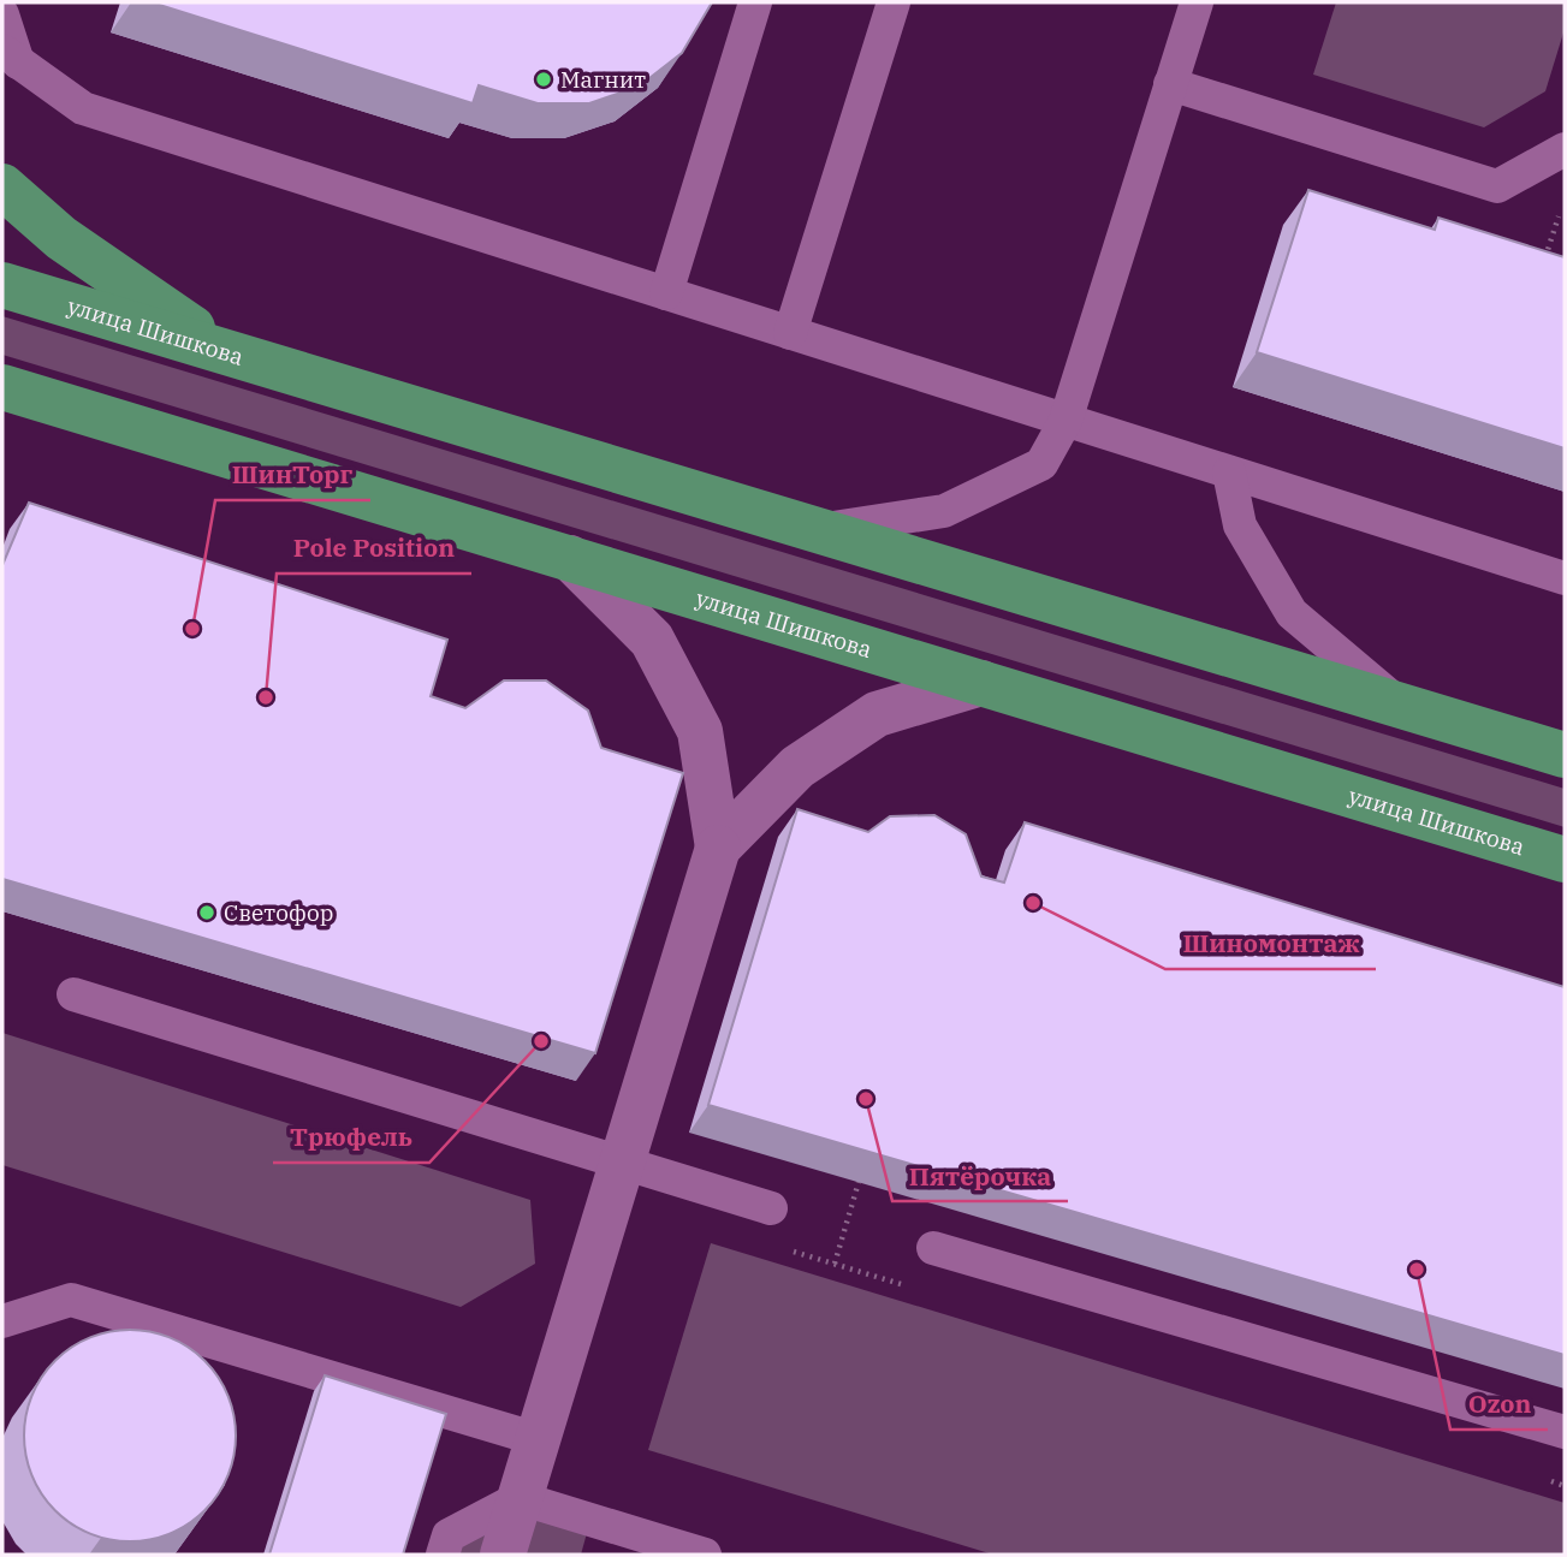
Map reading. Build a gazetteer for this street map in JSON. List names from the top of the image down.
{
  "streets": {
    "main road": ["улица Шишкова"]
  },
  "places": [
    "Магнит",
    "ШинТорг",
    "Pole Position",
    "Шиномонтаж",
    "Светофор",
    "Трюфель",
    "Пятёрочка",
    "Ozon"
  ]
}
